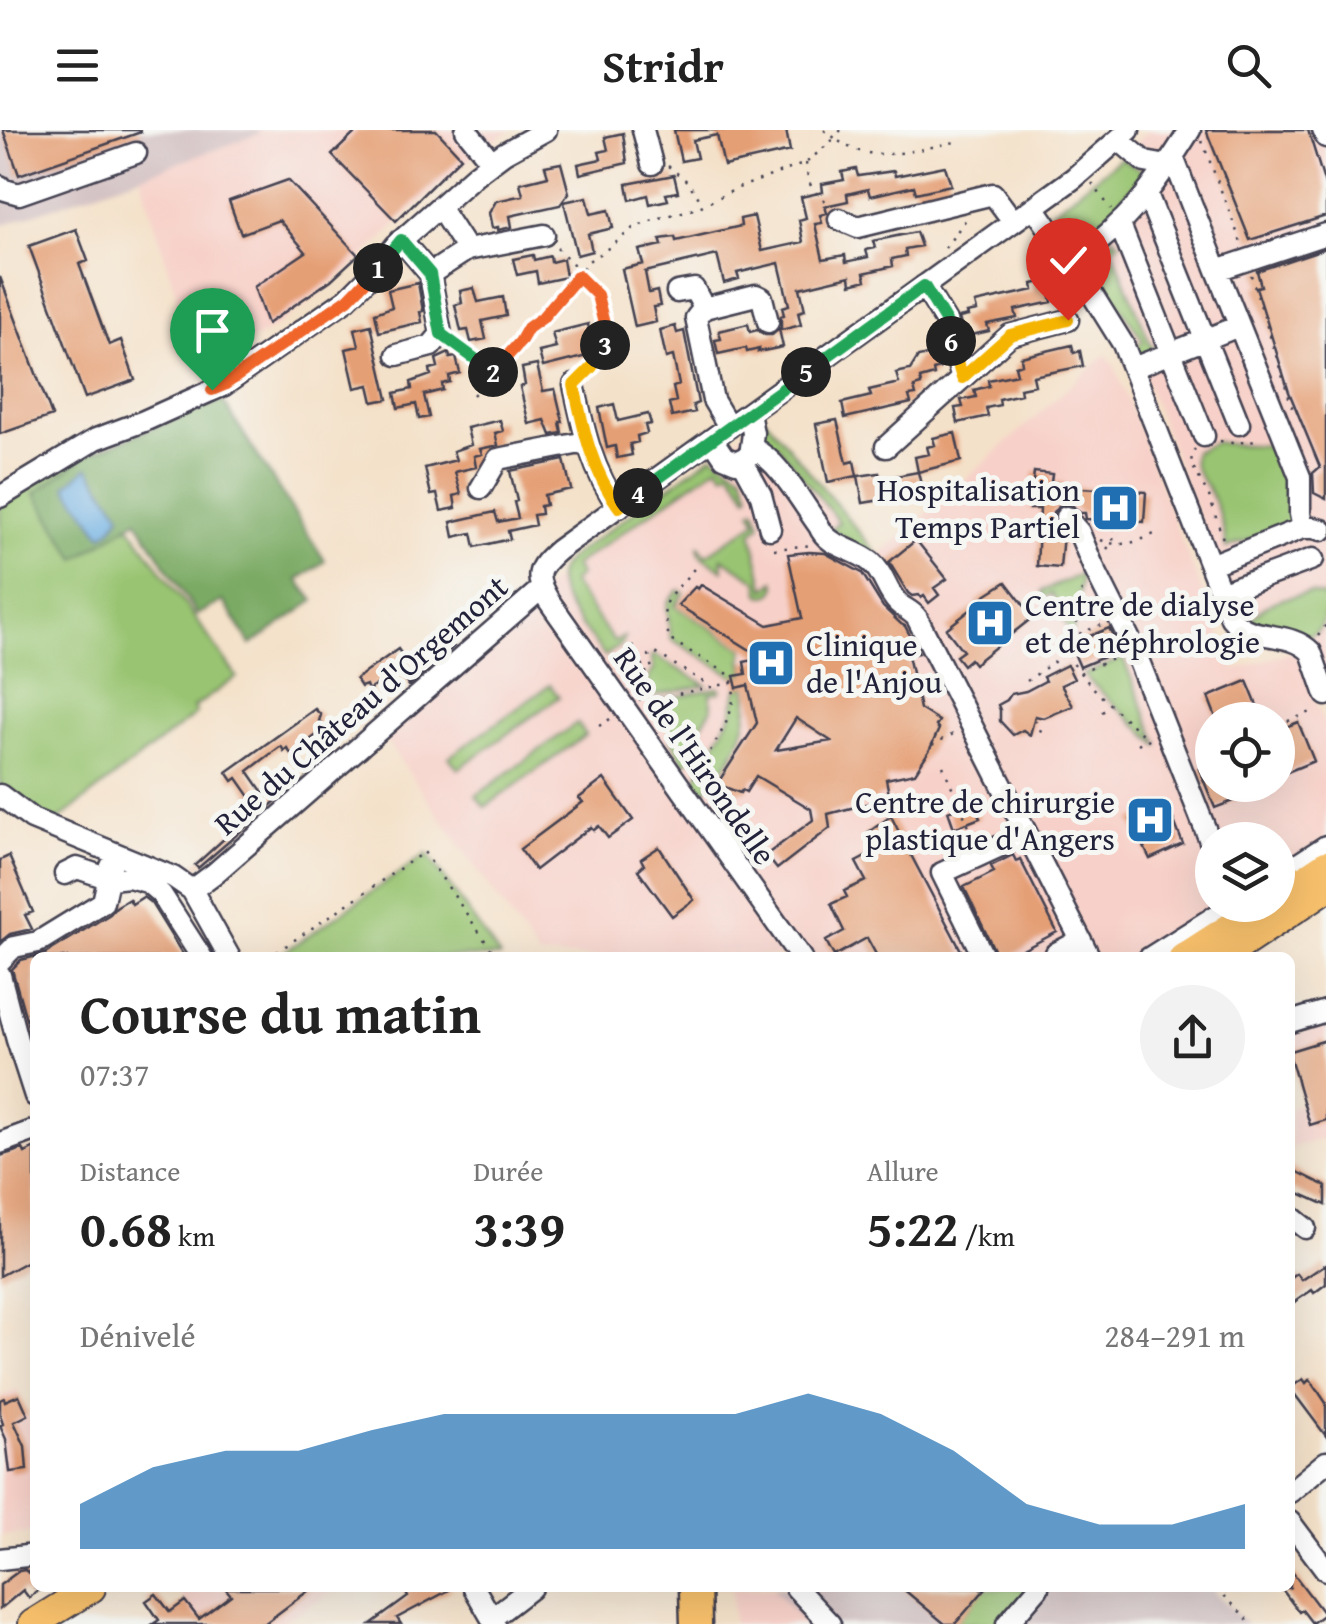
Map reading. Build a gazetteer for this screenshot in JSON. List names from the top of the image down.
{
  "streets": {
    "street": ["Rue du Château d'Orgemont", "Rue de l'Hirondelle"]
  },
  "crossings": [
    ["Rue du Château d'Orgemont", "Rue de l'Hirondelle"]
  ],
  "places": {
    "hospital": [
      "Hospitalisation Temps Partiel",
      "Centre de dialyse et de néphrologie",
      "Clinique de l'Anjou",
      "Centre de chirurgie plastique d'Angers"
    ]
  },
  "page": {
    "header": "Stridr",
    "pins": [
      "1",
      "6",
      "3",
      "2",
      "5",
      "4"
    ],
    "heading": ["Course du matin", "07:37"],
    "stats": [
      ["Distance", "0.68 km"],
      ["Durée", "3:39"],
      ["Allure", "5:22 /km"]
    ],
    "chart": ["Dénivelé", "284–291 m"]
  }
}
